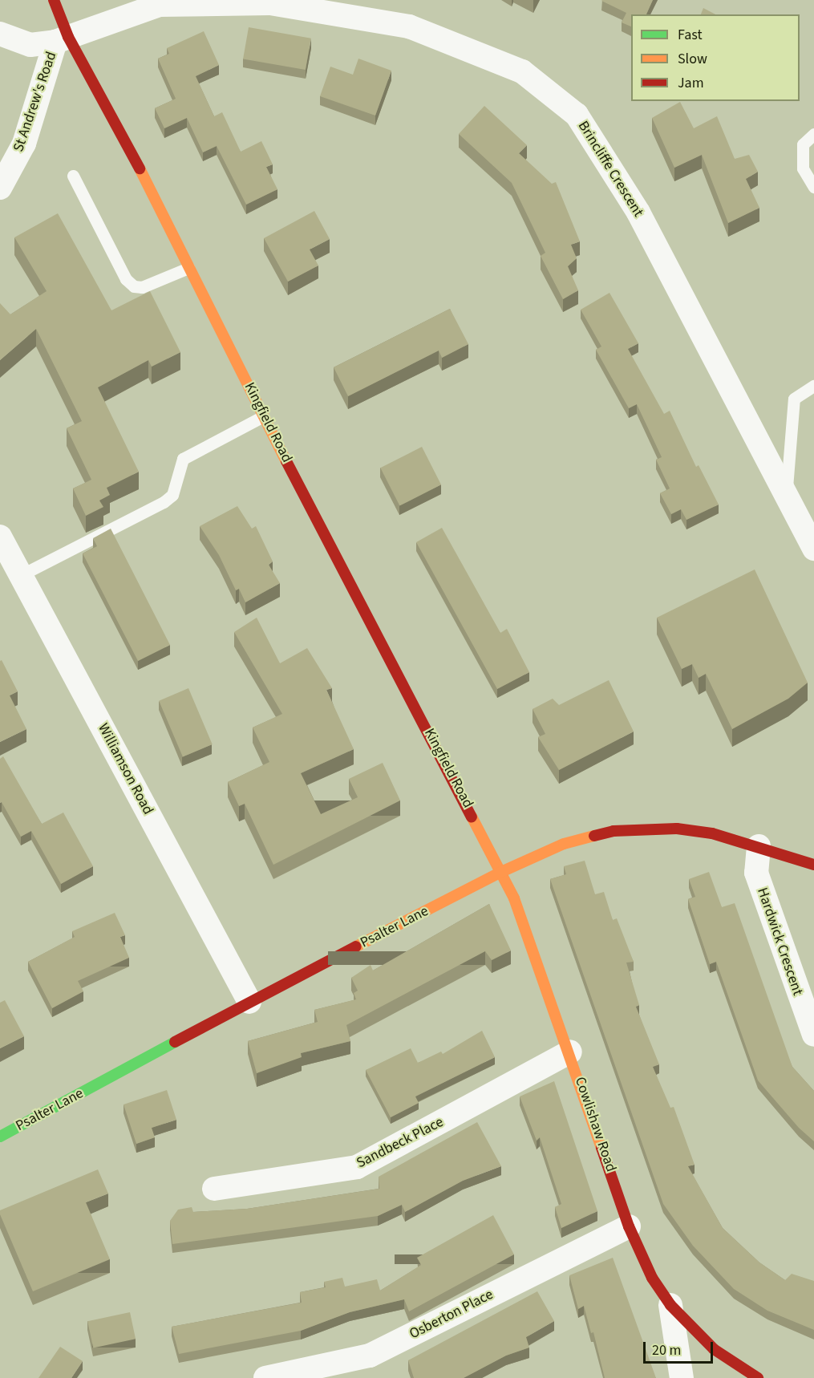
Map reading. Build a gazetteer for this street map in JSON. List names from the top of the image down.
{
  "streets": {
    "street": [
      "St Andrew's Road",
      "Brincliffe Crescent",
      "Kingfield Road",
      "Williamson Road",
      "Psalter Lane",
      "Hardwick Crescent",
      "Cowlishaw Road",
      "Sandbeck Place",
      "Osberton Place"
    ]
  },
  "crossings": [
    ["St Andrew's Road", "Brincliffe Crescent"],
    ["St Andrew's Road", "Kingfield Road"],
    ["Brincliffe Crescent", "Kingfield Road"],
    ["Kingfield Road", "Psalter Lane"],
    ["Kingfield Road", "Cowlishaw Road"],
    ["Williamson Road", "Psalter Lane"],
    ["Psalter Lane", "Hardwick Crescent"],
    ["Psalter Lane", "Cowlishaw Road"],
    ["Cowlishaw Road", "Sandbeck Place"],
    ["Cowlishaw Road", "Osberton Place"]
  ],
  "legend": ["Fast", "Slow", "Jam"],
  "scale_bar": "20 m"
}
